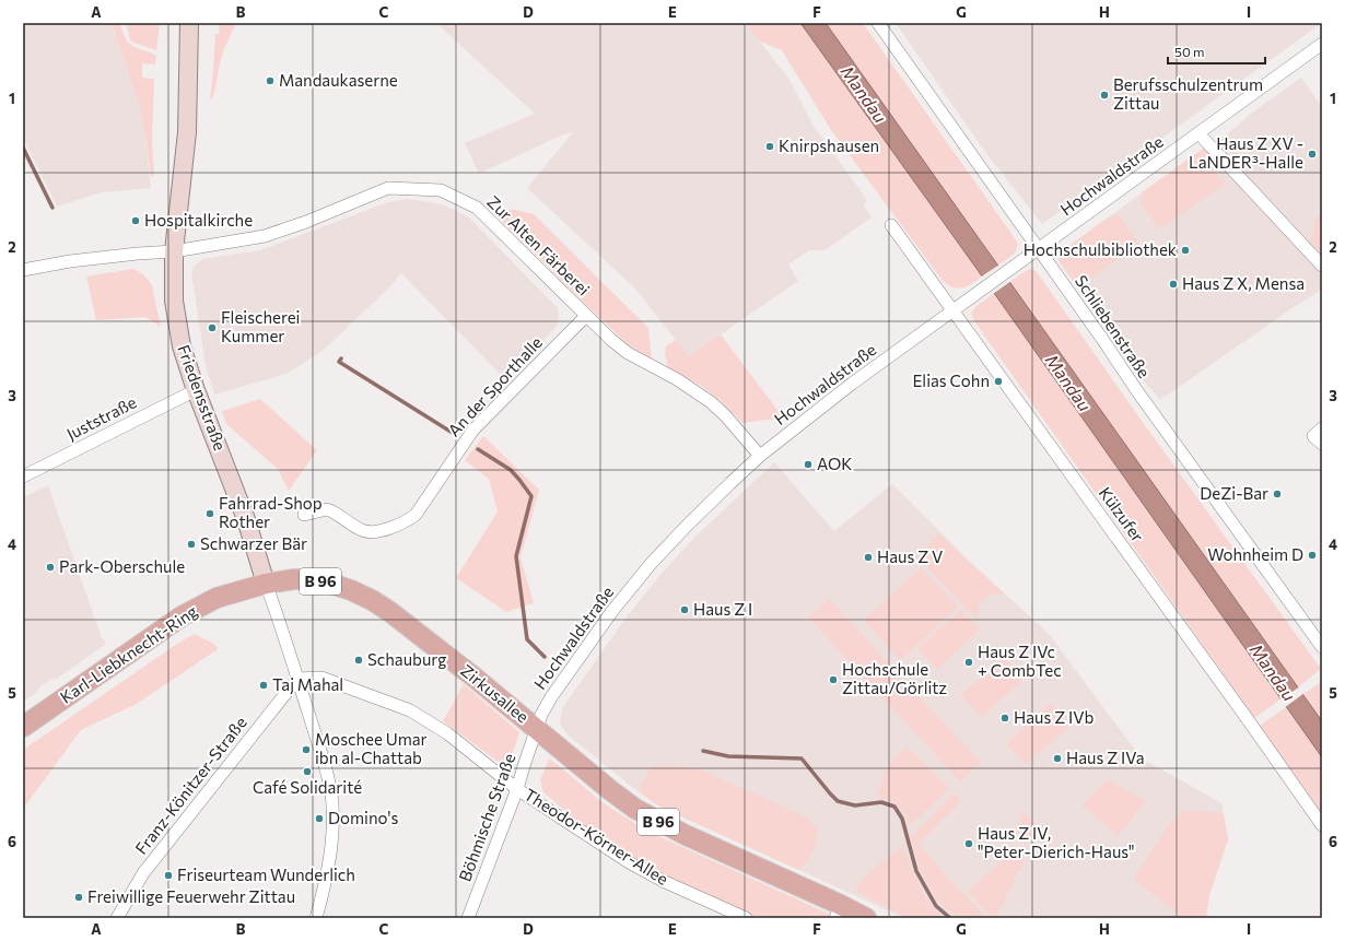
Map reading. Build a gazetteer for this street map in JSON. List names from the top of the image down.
{
  "streets": {
    "main road": [
      "Friedensstraße",
      "B 96",
      "Karl-Liebknecht-Ring",
      "Zirkusallee"
    ],
    "street": [
      "Hochwaldstraße",
      "Zur Alten Färberei",
      "Schliebenstraße",
      "An der Sporthalle",
      "Juststraße",
      "Külzufer",
      "Franz-Könitzer-Straße",
      "Böhmische Straße",
      "Theodor-Körner-Allee"
    ]
  },
  "crossings": [
    ["Hochwaldstraße", "Zur Alten Färberei"],
    ["Hochwaldstraße", "Schliebenstraße"],
    ["Hochwaldstraße", "Külzufer"],
    ["Hochwaldstraße", "B 96"],
    ["Hochwaldstraße", "Zirkusallee"],
    ["Hochwaldstraße", "Böhmische Straße"],
    ["Zur Alten Färberei", "An der Sporthalle"],
    ["Zur Alten Färberei", "Friedensstraße"],
    ["Friedensstraße", "Juststraße"],
    ["Friedensstraße", "Karl-Liebknecht-Ring"],
    ["Friedensstraße", "Zirkusallee"],
    ["B 96", "Zirkusallee"],
    ["B 96", "Böhmische Straße"],
    ["Karl-Liebknecht-Ring", "Zirkusallee"],
    ["Zirkusallee", "Böhmische Straße"],
    ["Franz-Könitzer-Straße", "Theodor-Körner-Allee"],
    ["Böhmische Straße", "Theodor-Körner-Allee"]
  ],
  "water": ["Mandau"],
  "places": [
    "Mandaukaserne",
    "Berufsschulzentrum Zittau",
    "Knirpshausen",
    "Haus Z XV - LaNDER³-Halle",
    "Hospitalkirche",
    "Hochschulbibliothek",
    "Haus Z X, Mensa",
    "Fleischerei Kummer",
    "Elias Cohn",
    "AOK",
    "DeZi-Bar",
    "Fahrrad-Shop Rother",
    "Schwarzer Bär",
    "Wohnheim D",
    "Haus Z V",
    "Park-Oberschule",
    "Haus Z I",
    "Schauburg",
    "Haus Z IVc + CombTec",
    "Hochschule Zittau/Görlitz",
    "Taj Mahal",
    "Haus Z IVb",
    "Moschee Umar ibn al-Chattab",
    "Haus Z IVa",
    "Café Solidarité",
    "Domino's",
    "Haus Z IV, \"Peter-Dierich-Haus\"",
    "Friseurteam Wunderlich",
    "Freiwillige Feuerwehr Zittau"
  ],
  "scale_bar": "50 m",
  "grid": {
    "columns": [
      "A",
      "B",
      "C",
      "D",
      "E",
      "F",
      "G",
      "H",
      "I"
    ],
    "rows": [
      "1",
      "2",
      "3",
      "4",
      "5",
      "6"
    ]
  }
}
